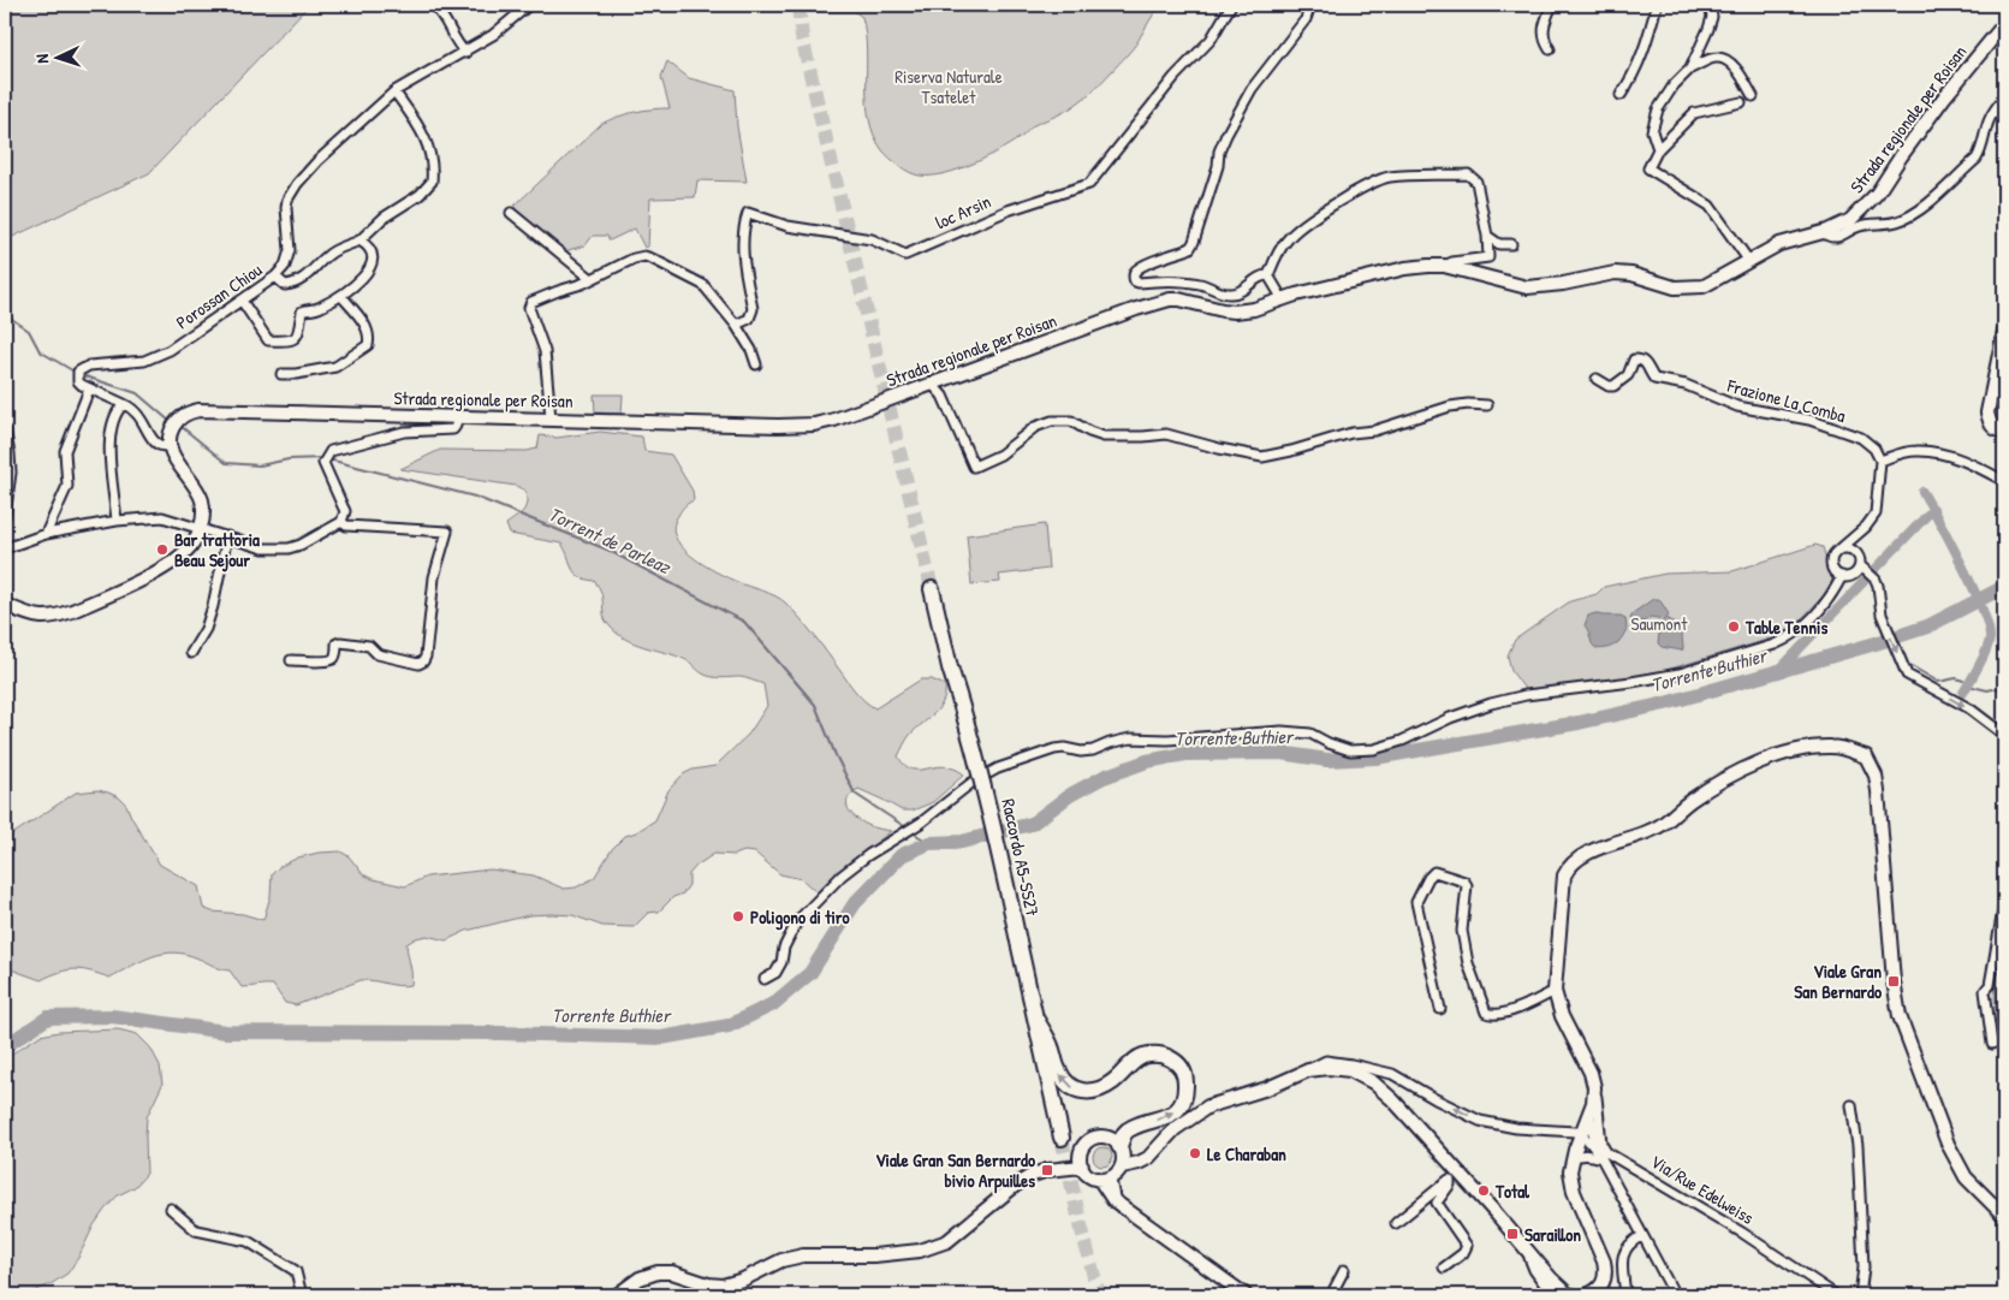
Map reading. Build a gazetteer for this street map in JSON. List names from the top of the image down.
{
  "streets": {
    "highway": ["Raccordo A5-SS27"],
    "main road": ["Strada regionale per Roisan"],
    "street": [
      "loc Arsin",
      "Porossan Chiou",
      "Frazione La Comba",
      "Via/Rue Edelweiss"
    ]
  },
  "water": ["Torrent de Parleaz", "Torrente Buthier"],
  "parks": ["Riserva Naturale Tsatelet", "Saumont"],
  "places": {
    "other": [
      "Bar trattoria Beau Sejour",
      "Table Tennis",
      "Poligono di tiro",
      "Le Charaban",
      "Total"
    ],
    "transit": ["Viale Gran San Bernardo", "Viale Gran San Bernardo bivio Arpuilles", "Saraillon"]
  },
  "north": "left"
}
